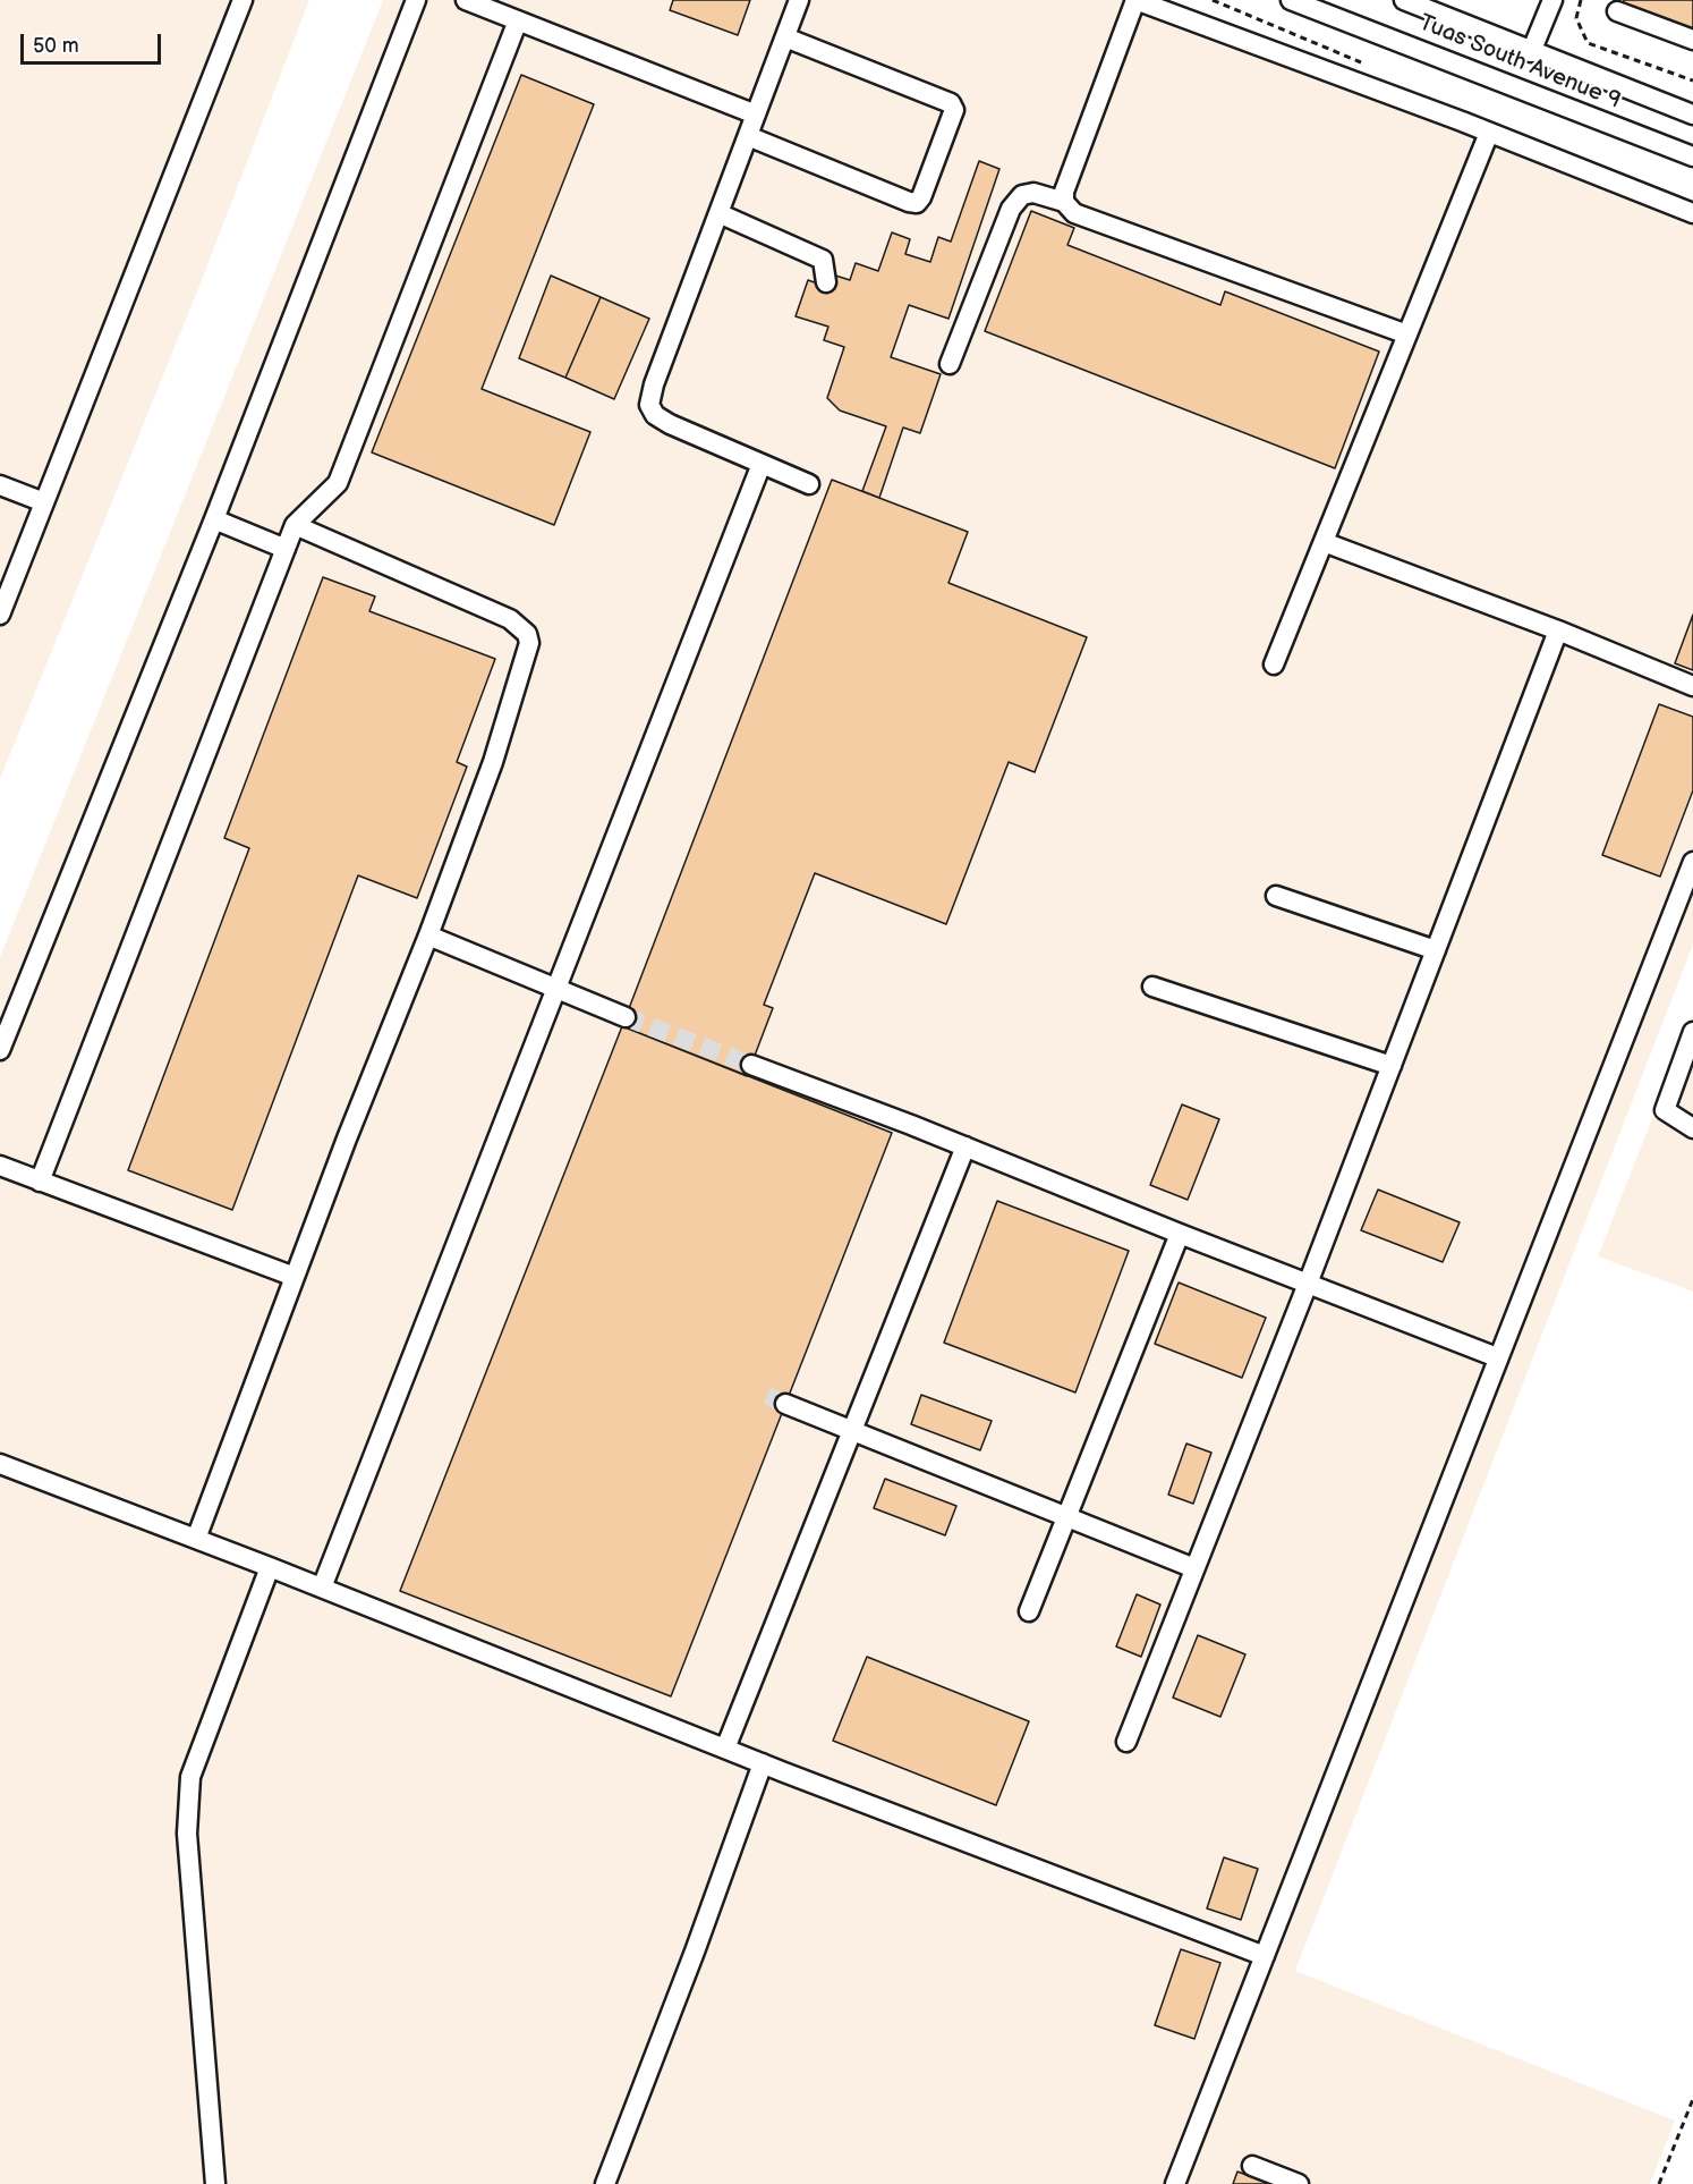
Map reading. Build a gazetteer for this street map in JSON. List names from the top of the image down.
{
  "streets": {
    "street": ["Tuas South Avenue 9"]
  },
  "scale_bar": "50 m"
}
